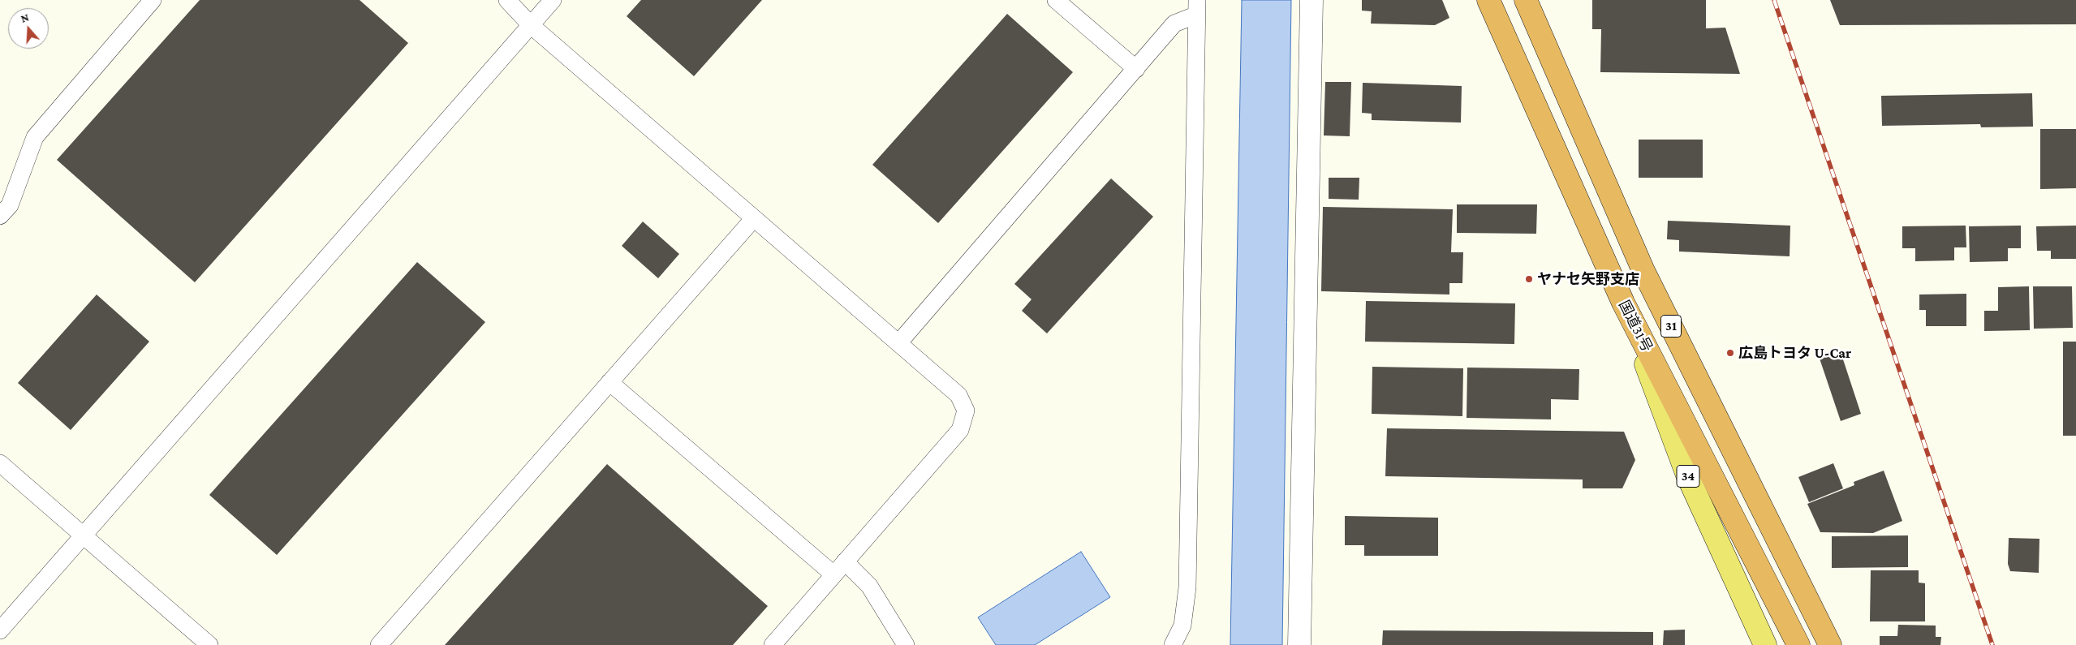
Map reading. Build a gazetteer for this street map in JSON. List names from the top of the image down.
{
  "streets": {
    "highway": ["国道31号", "31"],
    "main road": ["34"]
  },
  "crossings": [
    ["国道31号", "34"]
  ],
  "places": ["ヤナセ矢野支店", "広島トヨタ U-Car"],
  "north": "top"
}
